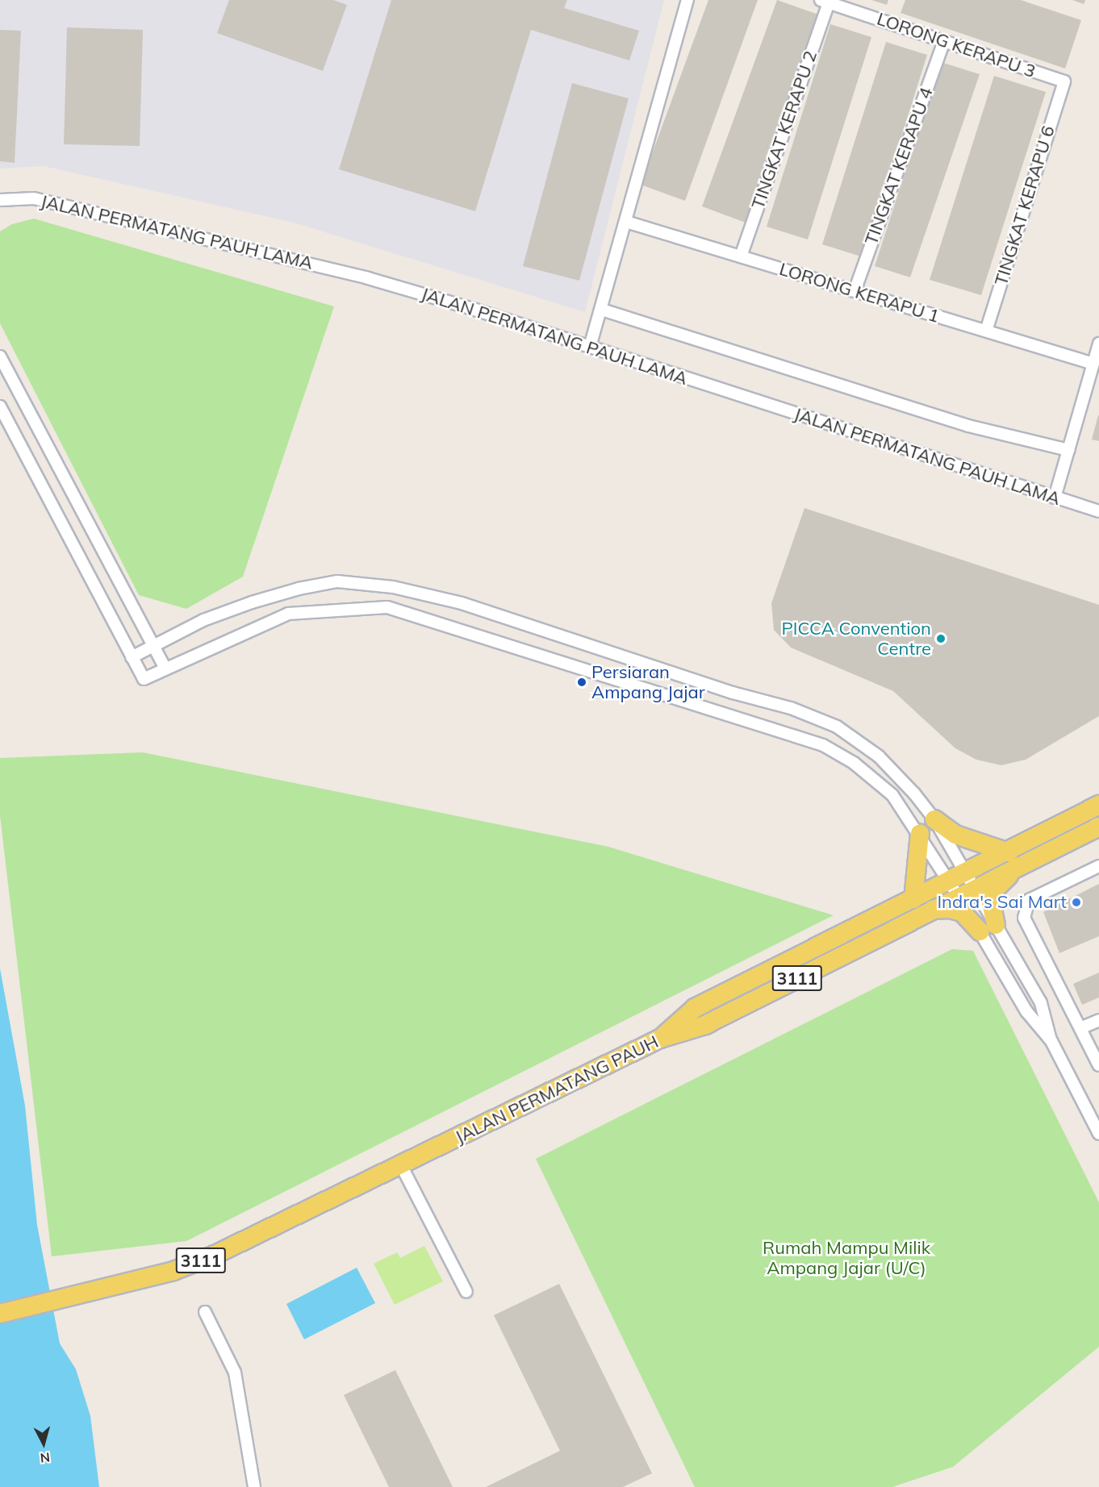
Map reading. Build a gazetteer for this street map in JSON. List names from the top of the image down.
{
  "streets": {
    "main road": ["3111", "JALAN PERMATANG PAUH"],
    "street": [
      "LORONG KERAPU 3",
      "TINGKAT KERAPU 2",
      "TINGKAT KERAPU 4",
      "TINGKAT KERAPU 6",
      "JALAN PERMATANG PAUH LAMA",
      "LORONG KERAPU 1"
    ]
  },
  "crossings": [
    ["LORONG KERAPU 3", "TINGKAT KERAPU 2"],
    ["LORONG KERAPU 3", "TINGKAT KERAPU 4"],
    ["LORONG KERAPU 3", "TINGKAT KERAPU 6"],
    ["TINGKAT KERAPU 2", "LORONG KERAPU 1"],
    ["TINGKAT KERAPU 4", "LORONG KERAPU 1"],
    ["TINGKAT KERAPU 6", "LORONG KERAPU 1"]
  ],
  "parks": ["Rumah Mampu Milik Ampang Jajar (U/C)"],
  "places": ["PICCA Convention Centre", "Persiaran Ampang Jajar", "Indra's Sai Mart"],
  "north": "bottom"
}
